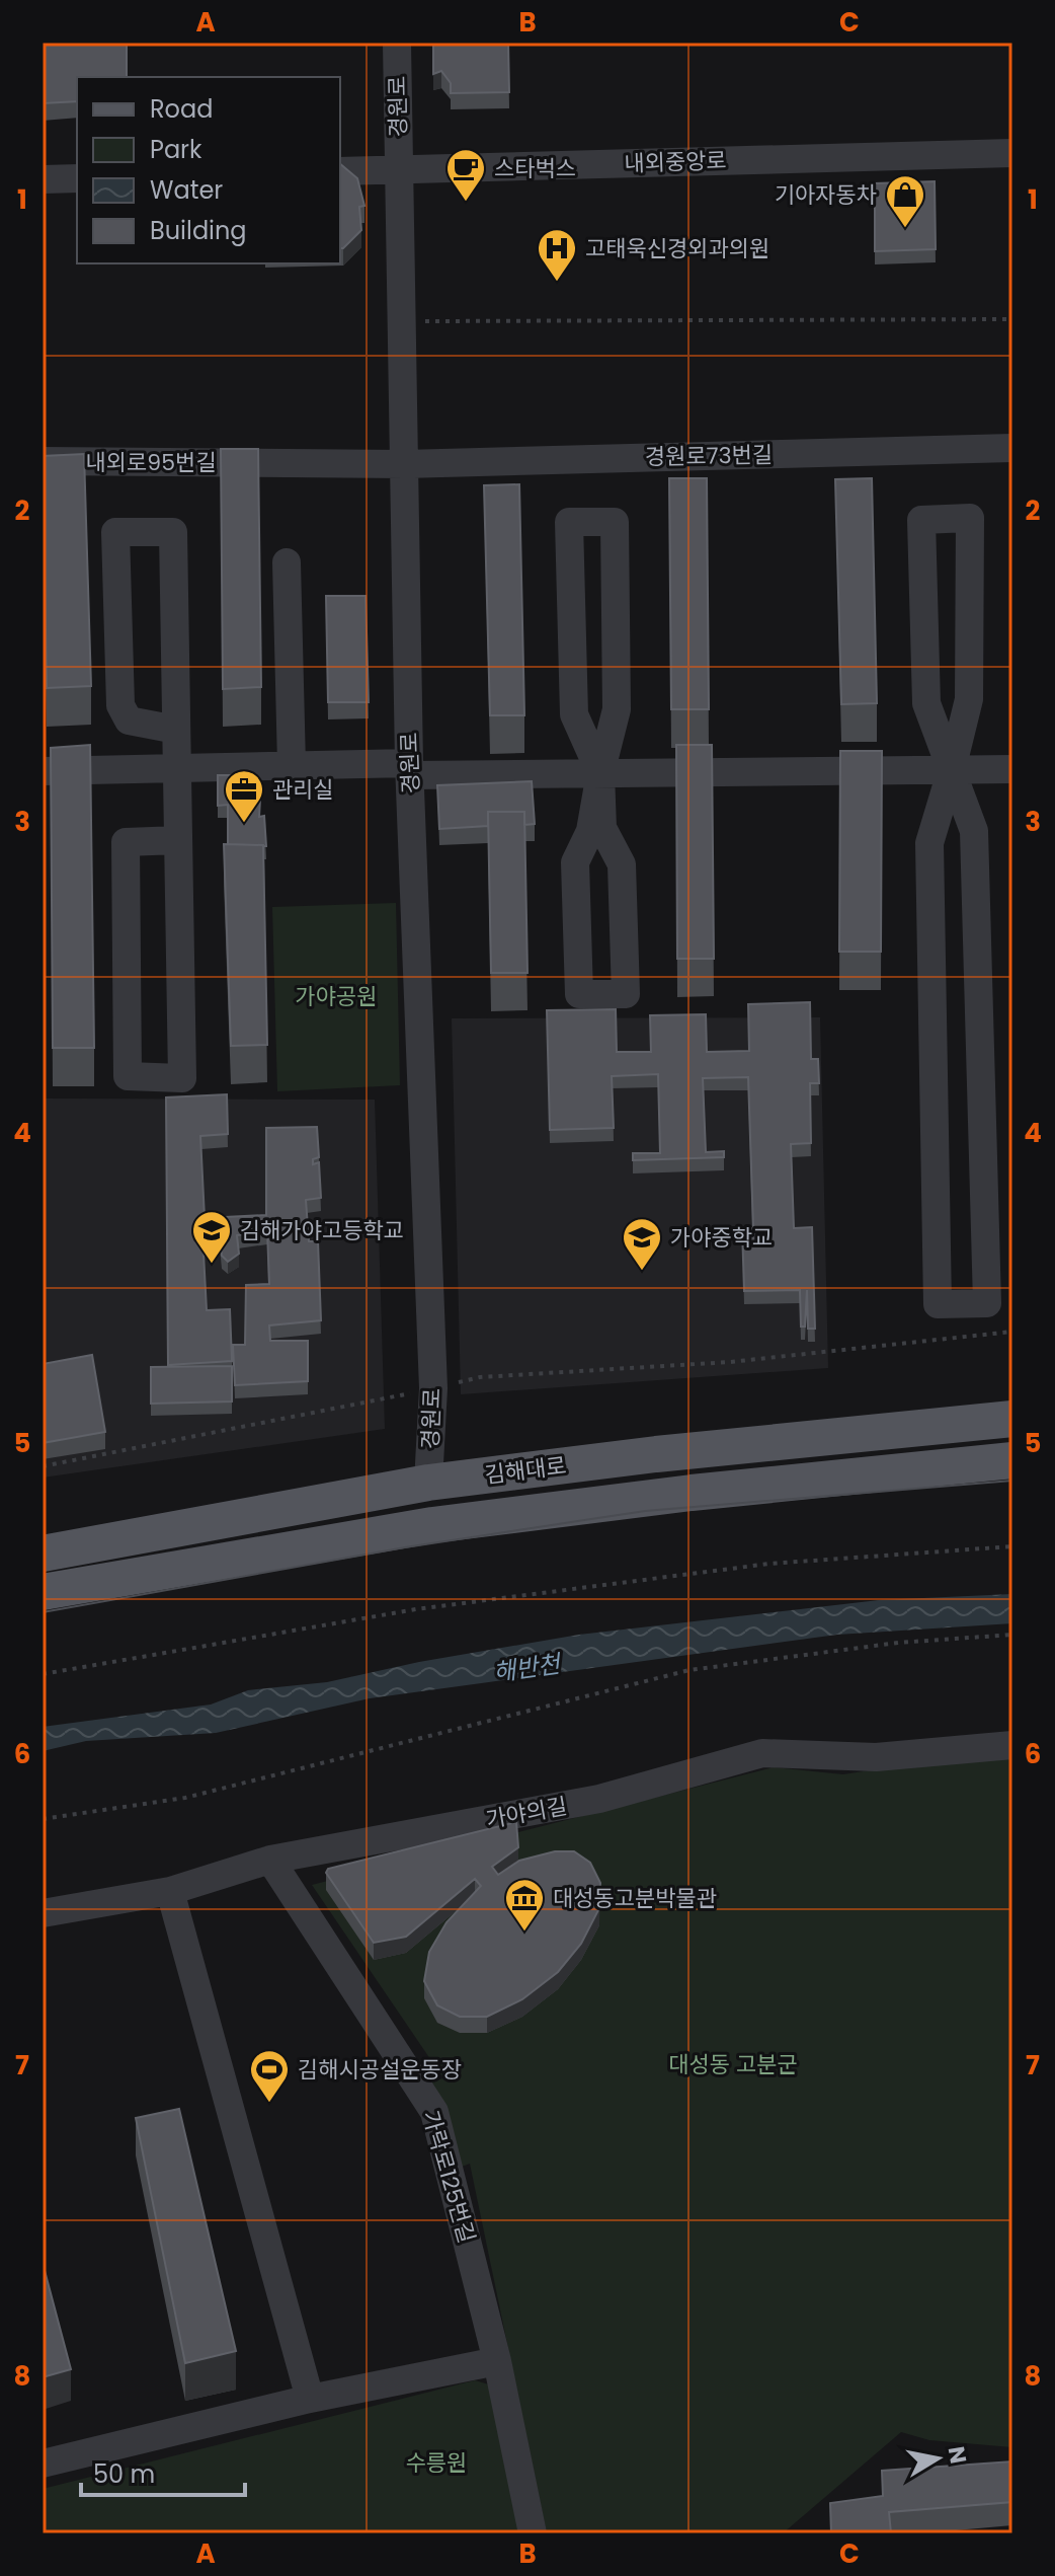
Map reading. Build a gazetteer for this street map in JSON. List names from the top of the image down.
{
  "streets": {
    "main road": ["김해대로"],
    "street": [
      "경원로",
      "내외중앙로",
      "경원로73번길",
      "내외로95번길",
      "가야의길",
      "가락로125번길"
    ]
  },
  "crossings": [
    ["경원로", "내외중앙로"],
    ["경원로", "경원로73번길"],
    ["경원로", "내외로95번길"],
    ["경원로", "김해대로"],
    ["경원로73번길", "내외로95번길"],
    ["가야의길", "가락로125번길"]
  ],
  "water": ["해반천"],
  "parks": ["가야공원", "대성동 고분군", "수릉원"],
  "places": {
    "cafe": ["스타벅스"],
    "shop": ["기아자동차"],
    "hospital": ["고태욱신경외과의원"],
    "office": ["관리실"],
    "school or university": ["김해가야고등학교", "가야중학교"],
    "museum": ["대성동고분박물관"],
    "sports": ["김해시공설운동장"]
  },
  "legend": [
    "Road",
    "Park",
    "Water",
    "Building"
  ],
  "scale_bar": "50 m",
  "north": "right",
  "grid": {
    "columns": ["A", "B", "C"],
    "rows": [
      "1",
      "2",
      "3",
      "4",
      "5",
      "6",
      "7",
      "8"
    ]
  }
}
